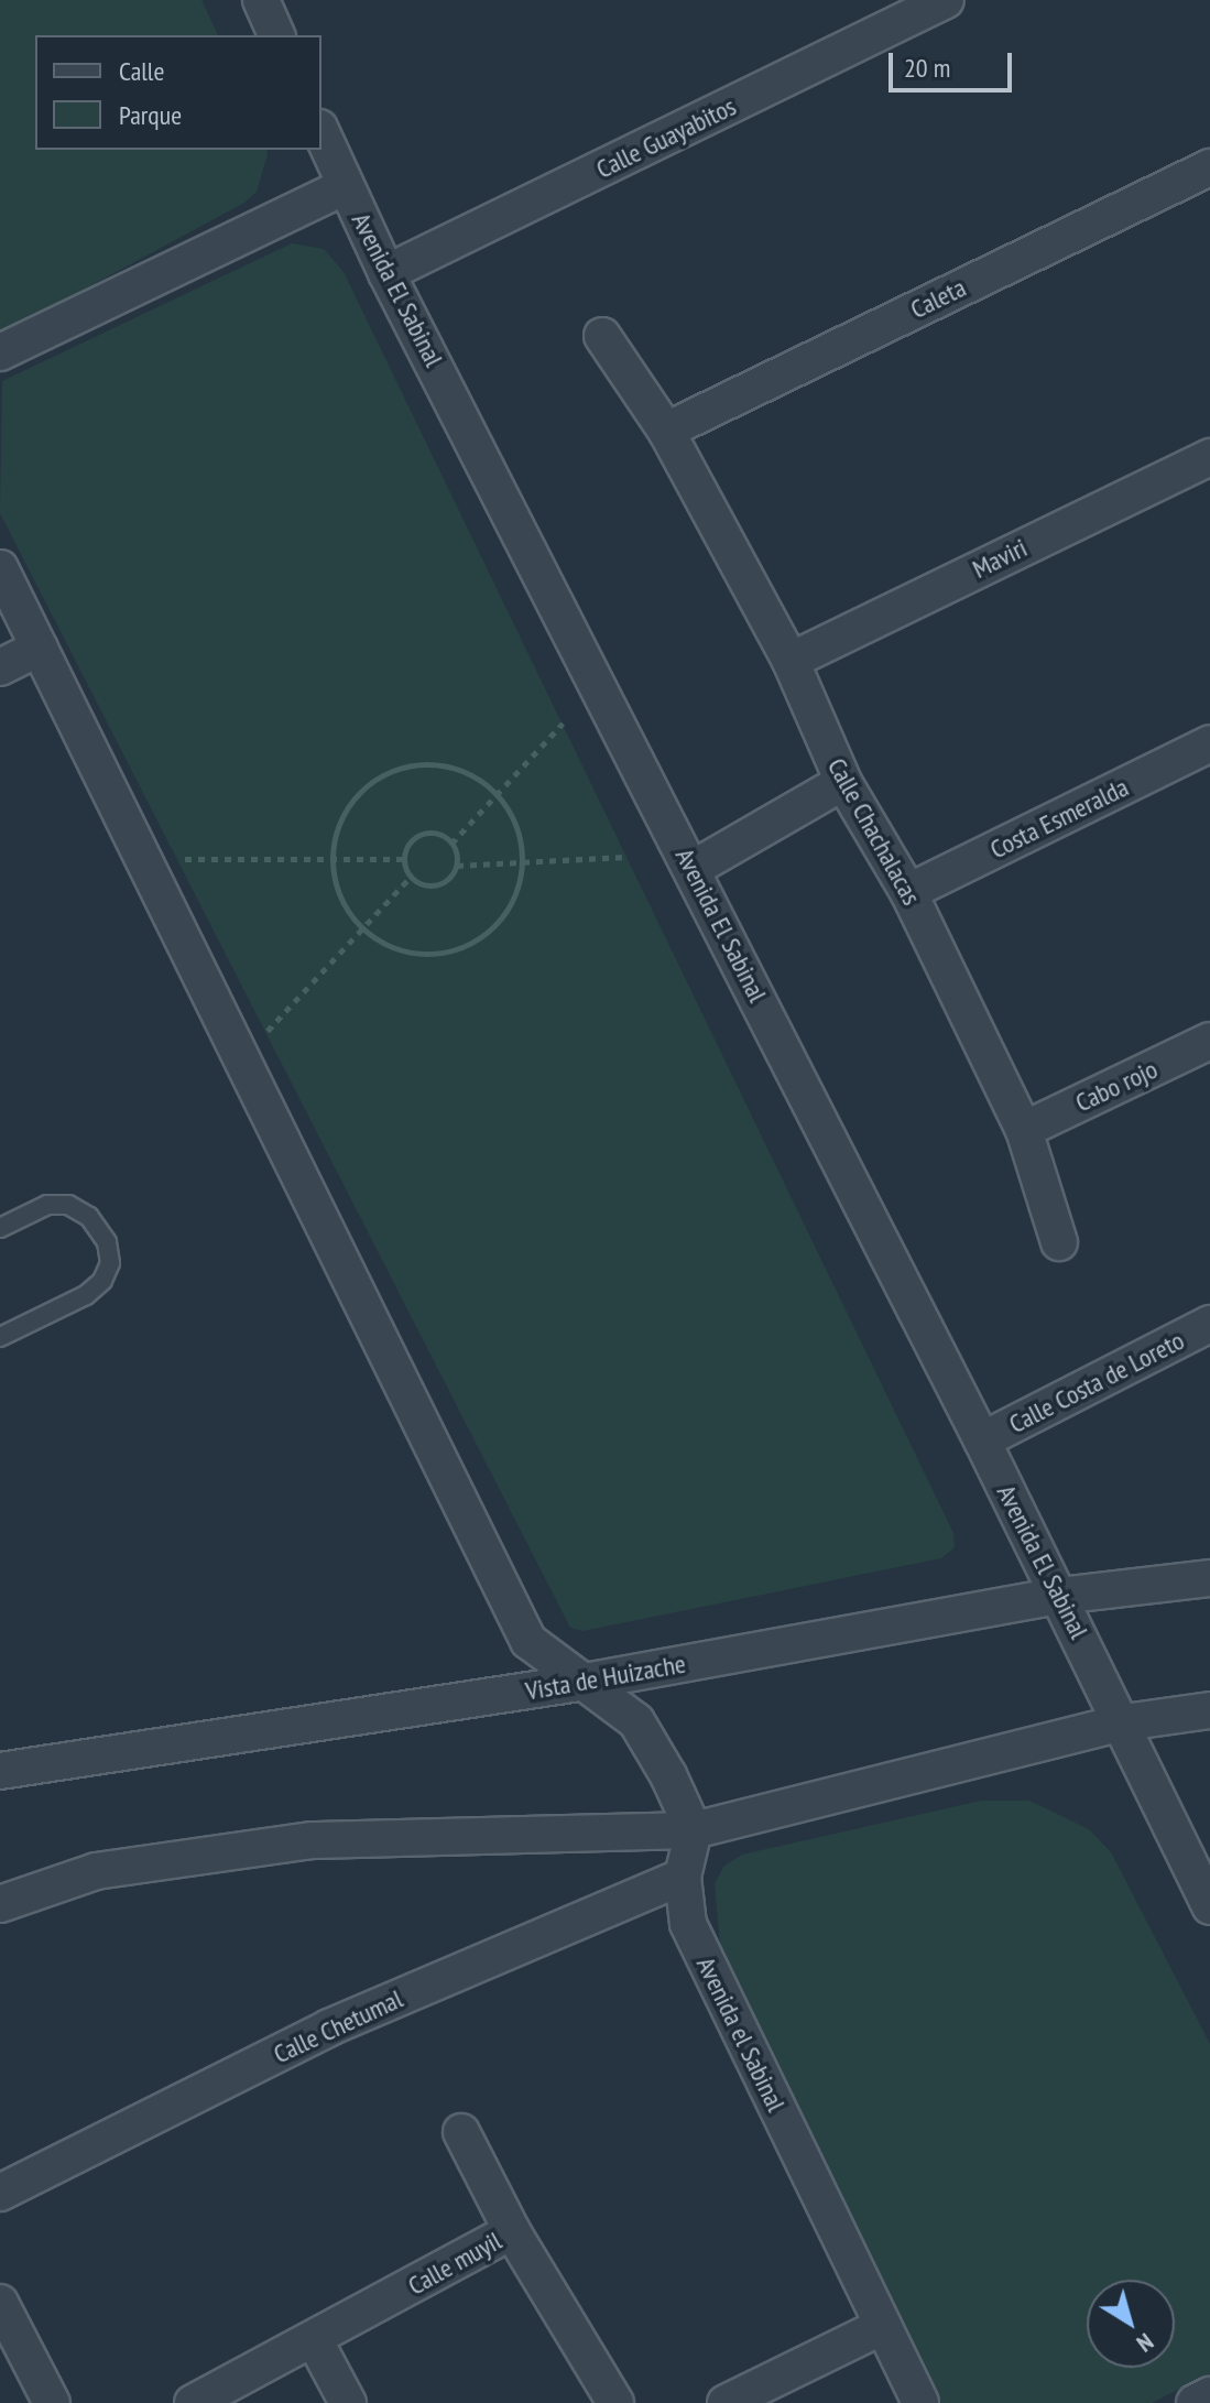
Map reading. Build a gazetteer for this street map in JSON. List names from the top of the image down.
{
  "streets": {
    "street": [
      "Calle Guayabitos",
      "Avenida El Sabinal",
      "Caleta",
      "Maviri",
      "Costa Esmeralda",
      "Calle Chachalacas",
      "Cabo rojo",
      "Calle Costa de Loreto",
      "Vista de Huizache",
      "Calle Chetumal",
      "Avenida el Sabinal",
      "Calle muyil"
    ]
  },
  "crossings": [
    ["Calle Guayabitos", "Avenida El Sabinal"],
    ["Avenida El Sabinal", "Calle Costa de Loreto"],
    ["Avenida El Sabinal", "Vista de Huizache"],
    ["Caleta", "Calle Chachalacas"],
    ["Maviri", "Calle Chachalacas"],
    ["Costa Esmeralda", "Calle Chachalacas"],
    ["Calle Chachalacas", "Cabo rojo"],
    ["Calle Chetumal", "Avenida el Sabinal"]
  ],
  "legend": ["Calle", "Parque"],
  "scale_bar": "20 m",
  "north": "bottom right"
}
